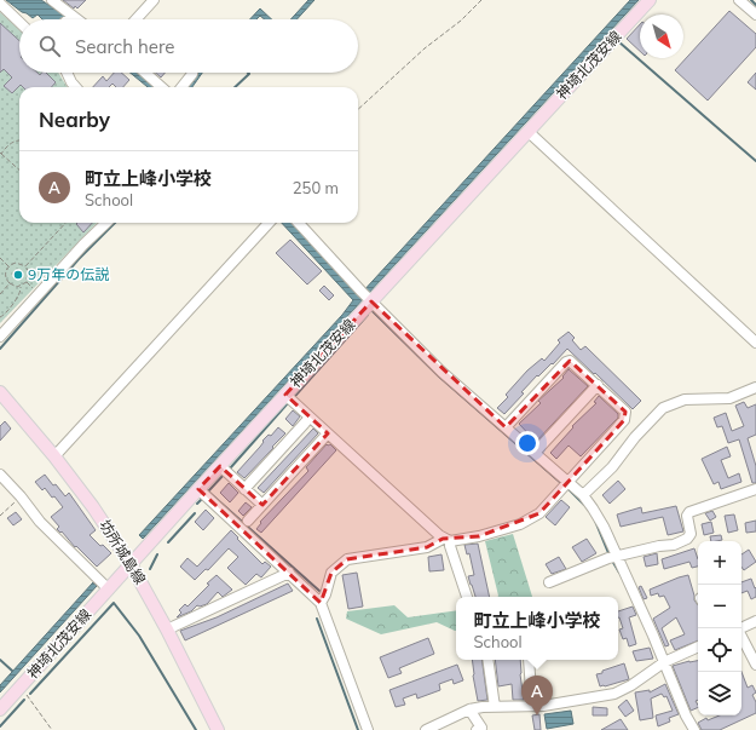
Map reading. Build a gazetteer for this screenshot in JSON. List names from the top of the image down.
{
  "streets": {
    "main road": ["神埼北茂安線", "坊所城島線"]
  },
  "crossings": [
    ["神埼北茂安線", "坊所城島線"]
  ],
  "places": ["9万年の伝説"],
  "north": "bottom right",
  "page": {
    "search": "Search here",
    "heading": "Nearby",
    "list": [
      {
        "mark": "A",
        "name": "町立上峰小学校",
        "note": "School",
        "value": "250 m"
      }
    ],
    "map_buttons": ["+", "−"],
    "popup": ["町立上峰小学校", "School"],
    "pins": "A"
  }
}
